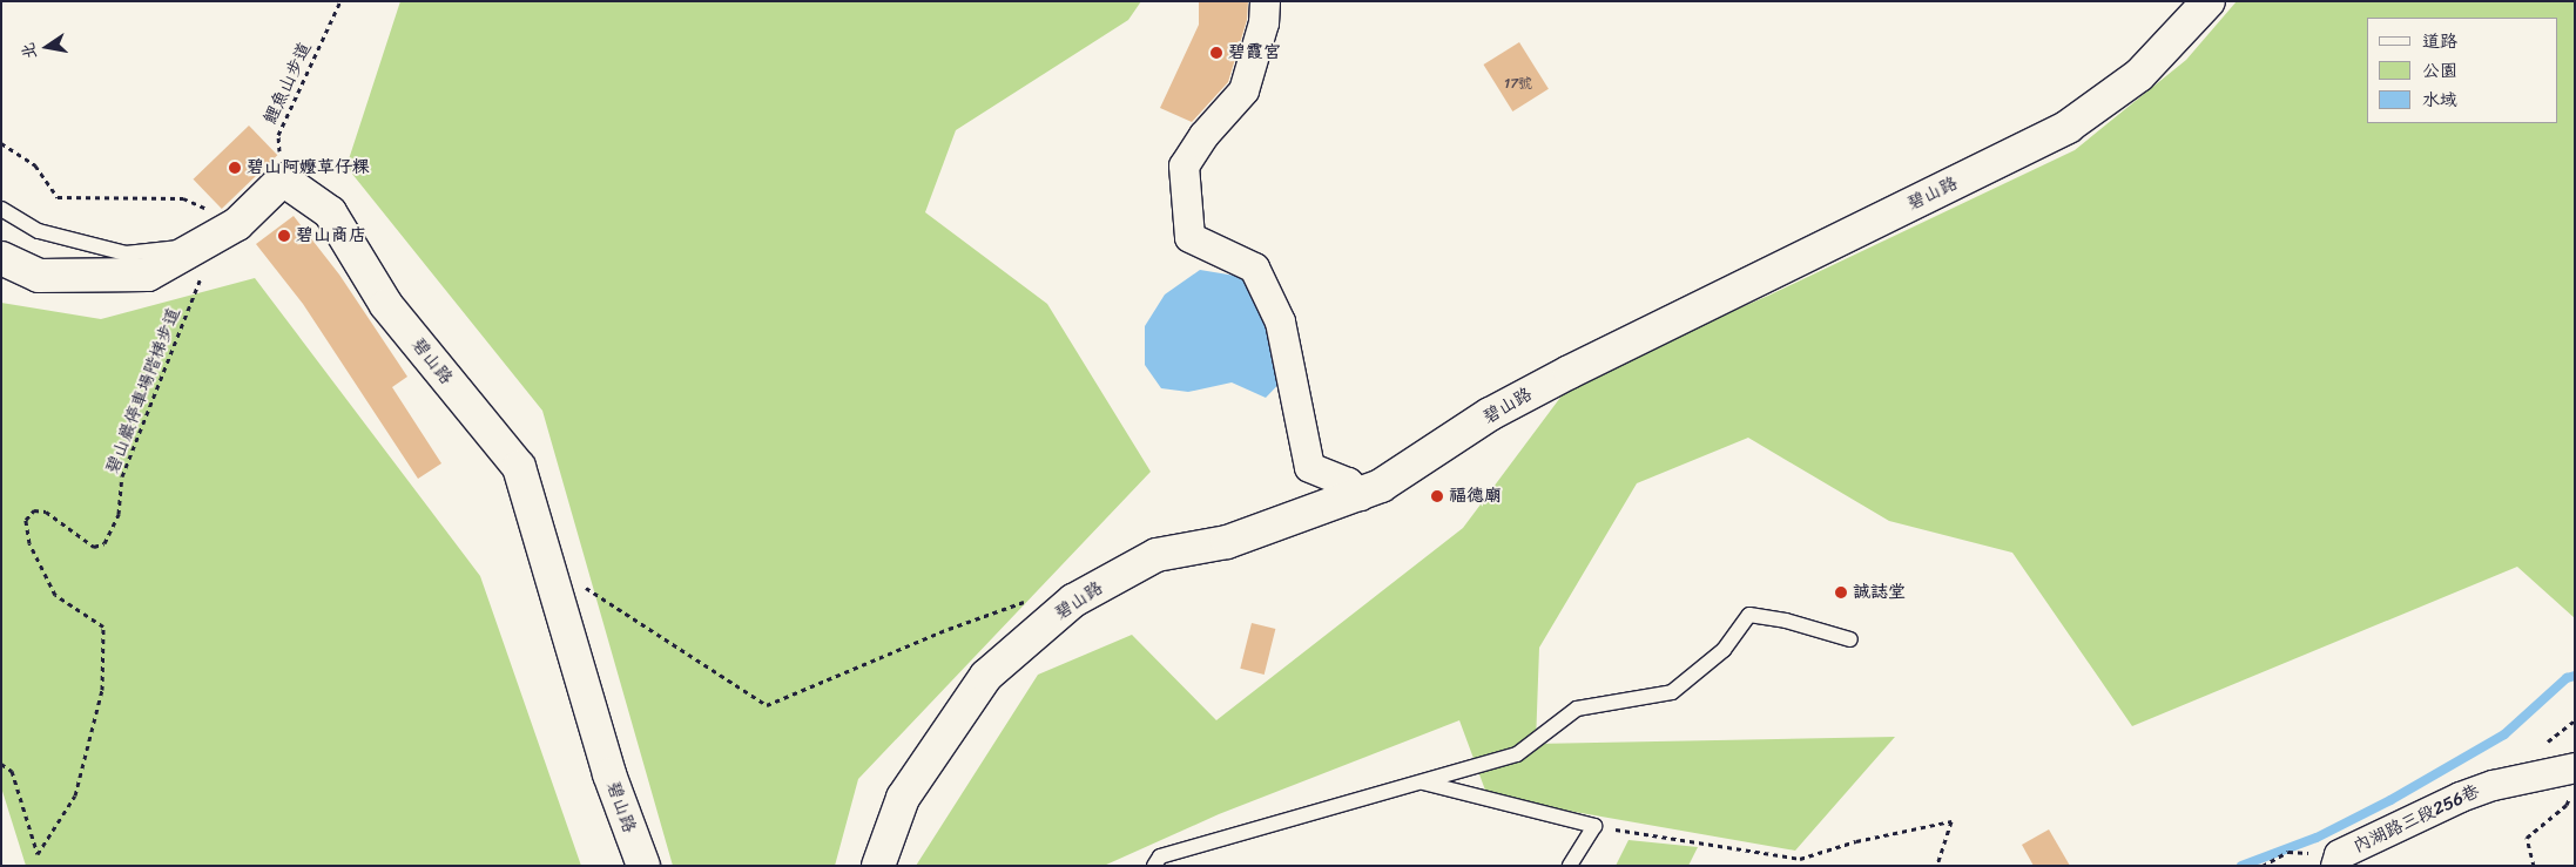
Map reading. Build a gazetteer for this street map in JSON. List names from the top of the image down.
{
  "streets": {
    "street": ["碧山路", "內湖路三段256巷"],
    "path": ["鯉魚山步道", "碧山巖停車場階梯步道"]
  },
  "crossings": [
    ["鯉魚山步道", "碧山路"]
  ],
  "places": [
    "碧霞宮",
    "碧山阿嬤草仔粿",
    "碧山商店",
    "福德廟",
    "誠誌堂"
  ],
  "house_numbers": ["17號"],
  "legend": ["道路", "公園", "水域"],
  "north": "left"
}
